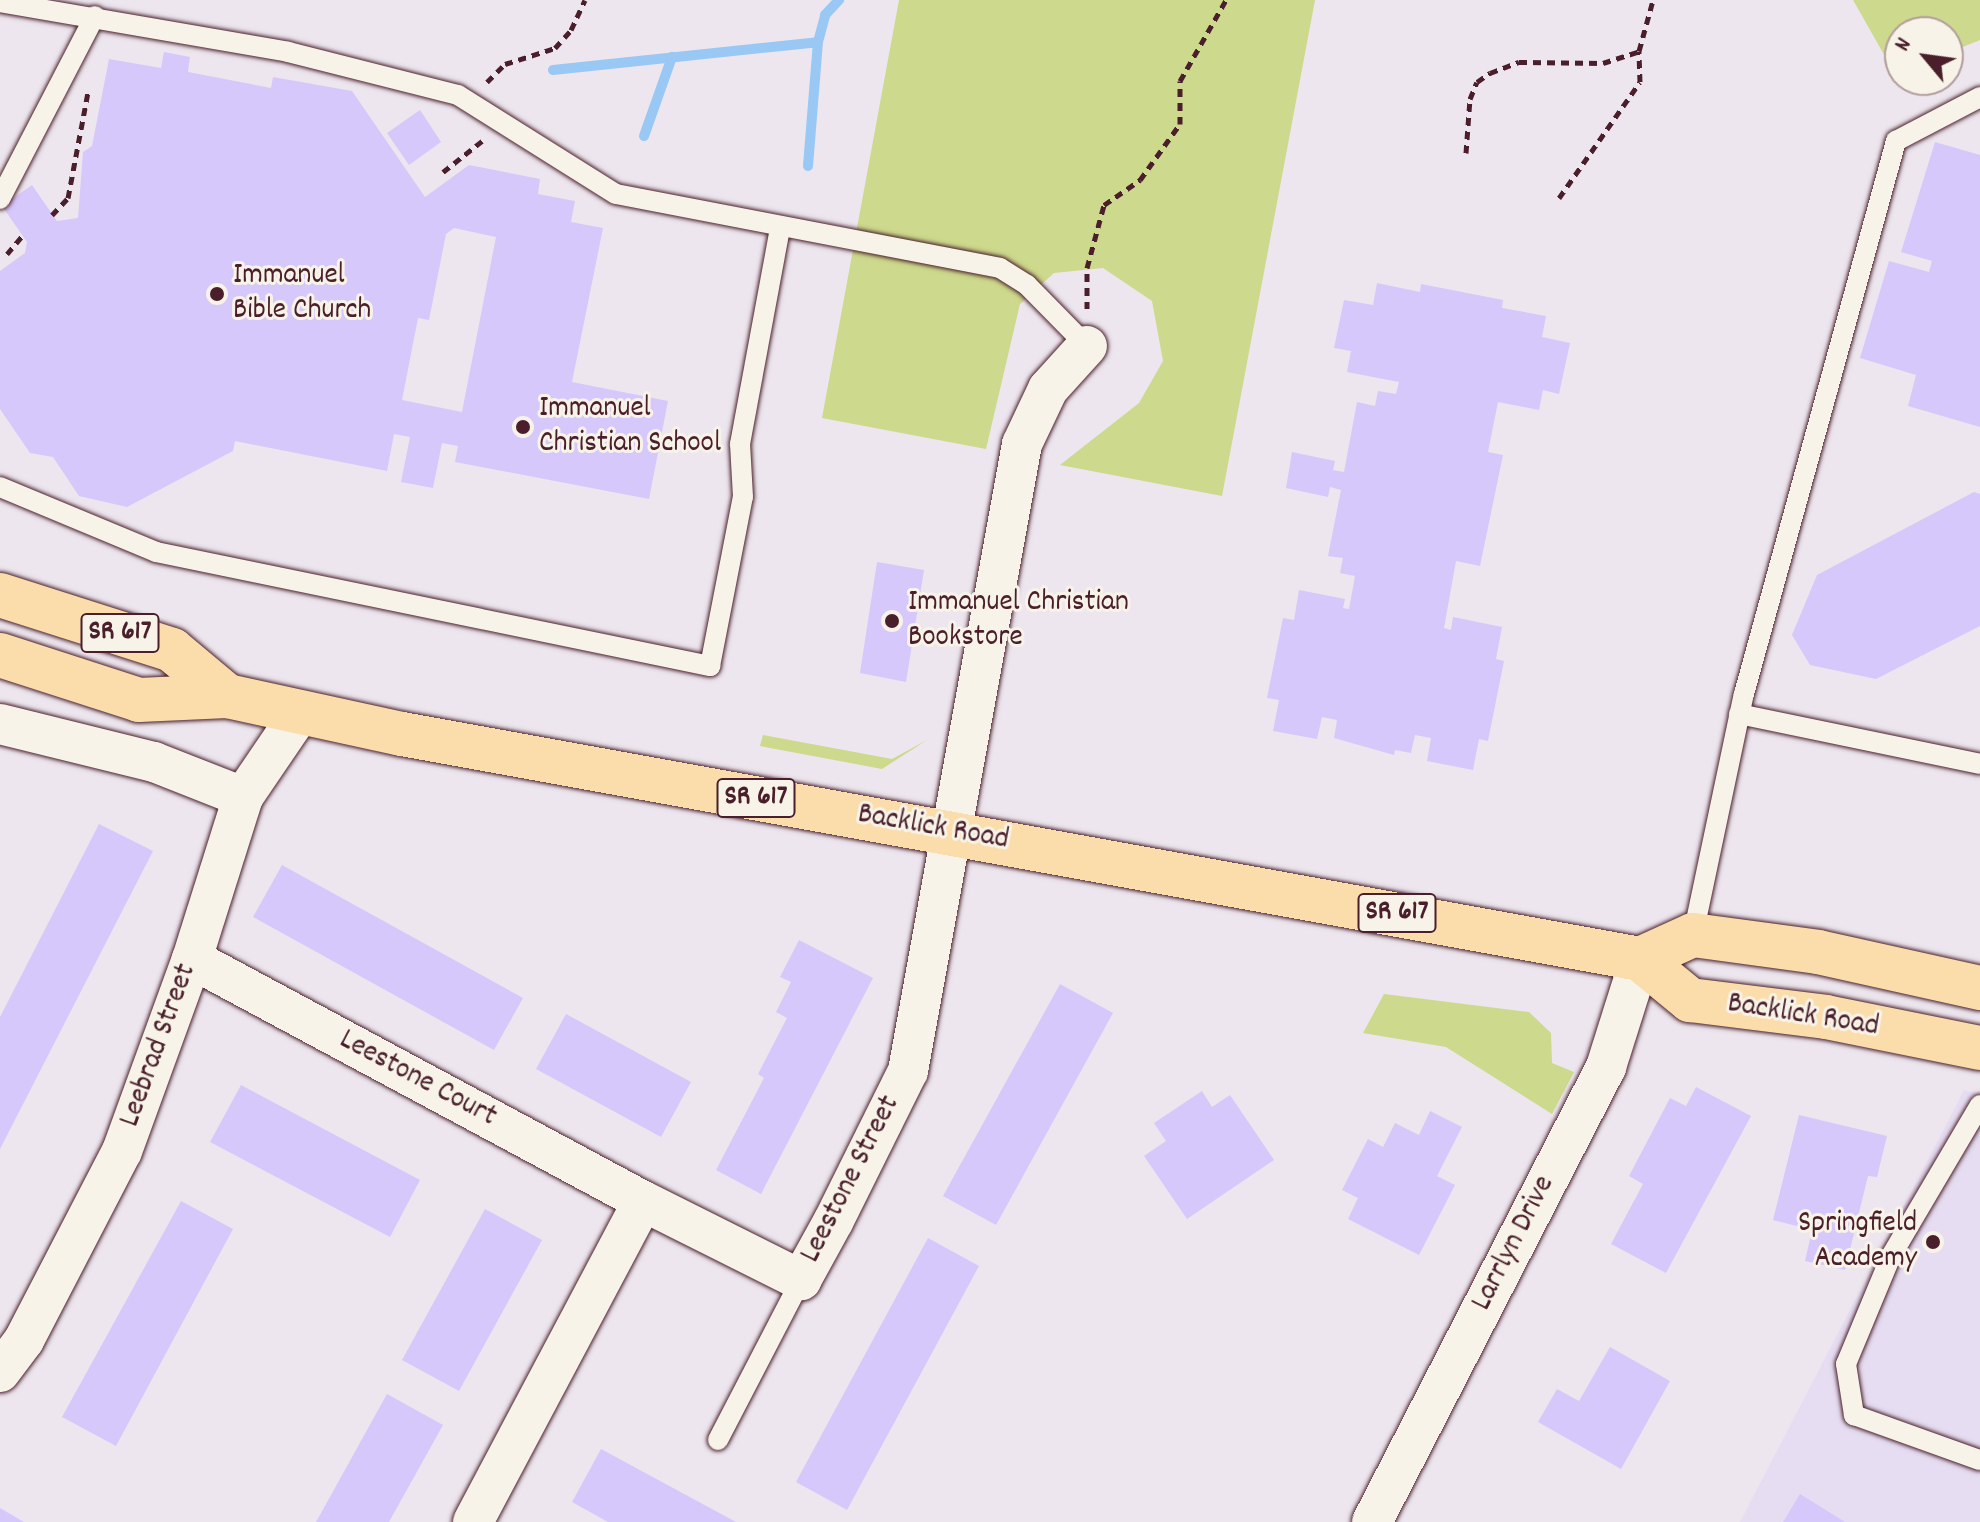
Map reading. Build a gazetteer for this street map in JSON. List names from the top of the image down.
{
  "streets": {
    "main road": ["SR 617", "Backlick Road"],
    "street": [
      "Leebrad Street",
      "Leestone Court",
      "Leestone Street",
      "Larrlyn Drive"
    ]
  },
  "crossings": [
    ["Backlick Road", "Leebrad Street"],
    ["Backlick Road", "Leestone Street"],
    ["Backlick Road", "Larrlyn Drive"],
    ["Leebrad Street", "Leestone Court"],
    ["Leestone Court", "Leestone Street"]
  ],
  "places": [
    "Immanuel Bible Church",
    "Immanuel Christian School",
    "Immanuel Christian Bookstore",
    "Springfield Academy"
  ],
  "north": "top left"
}
